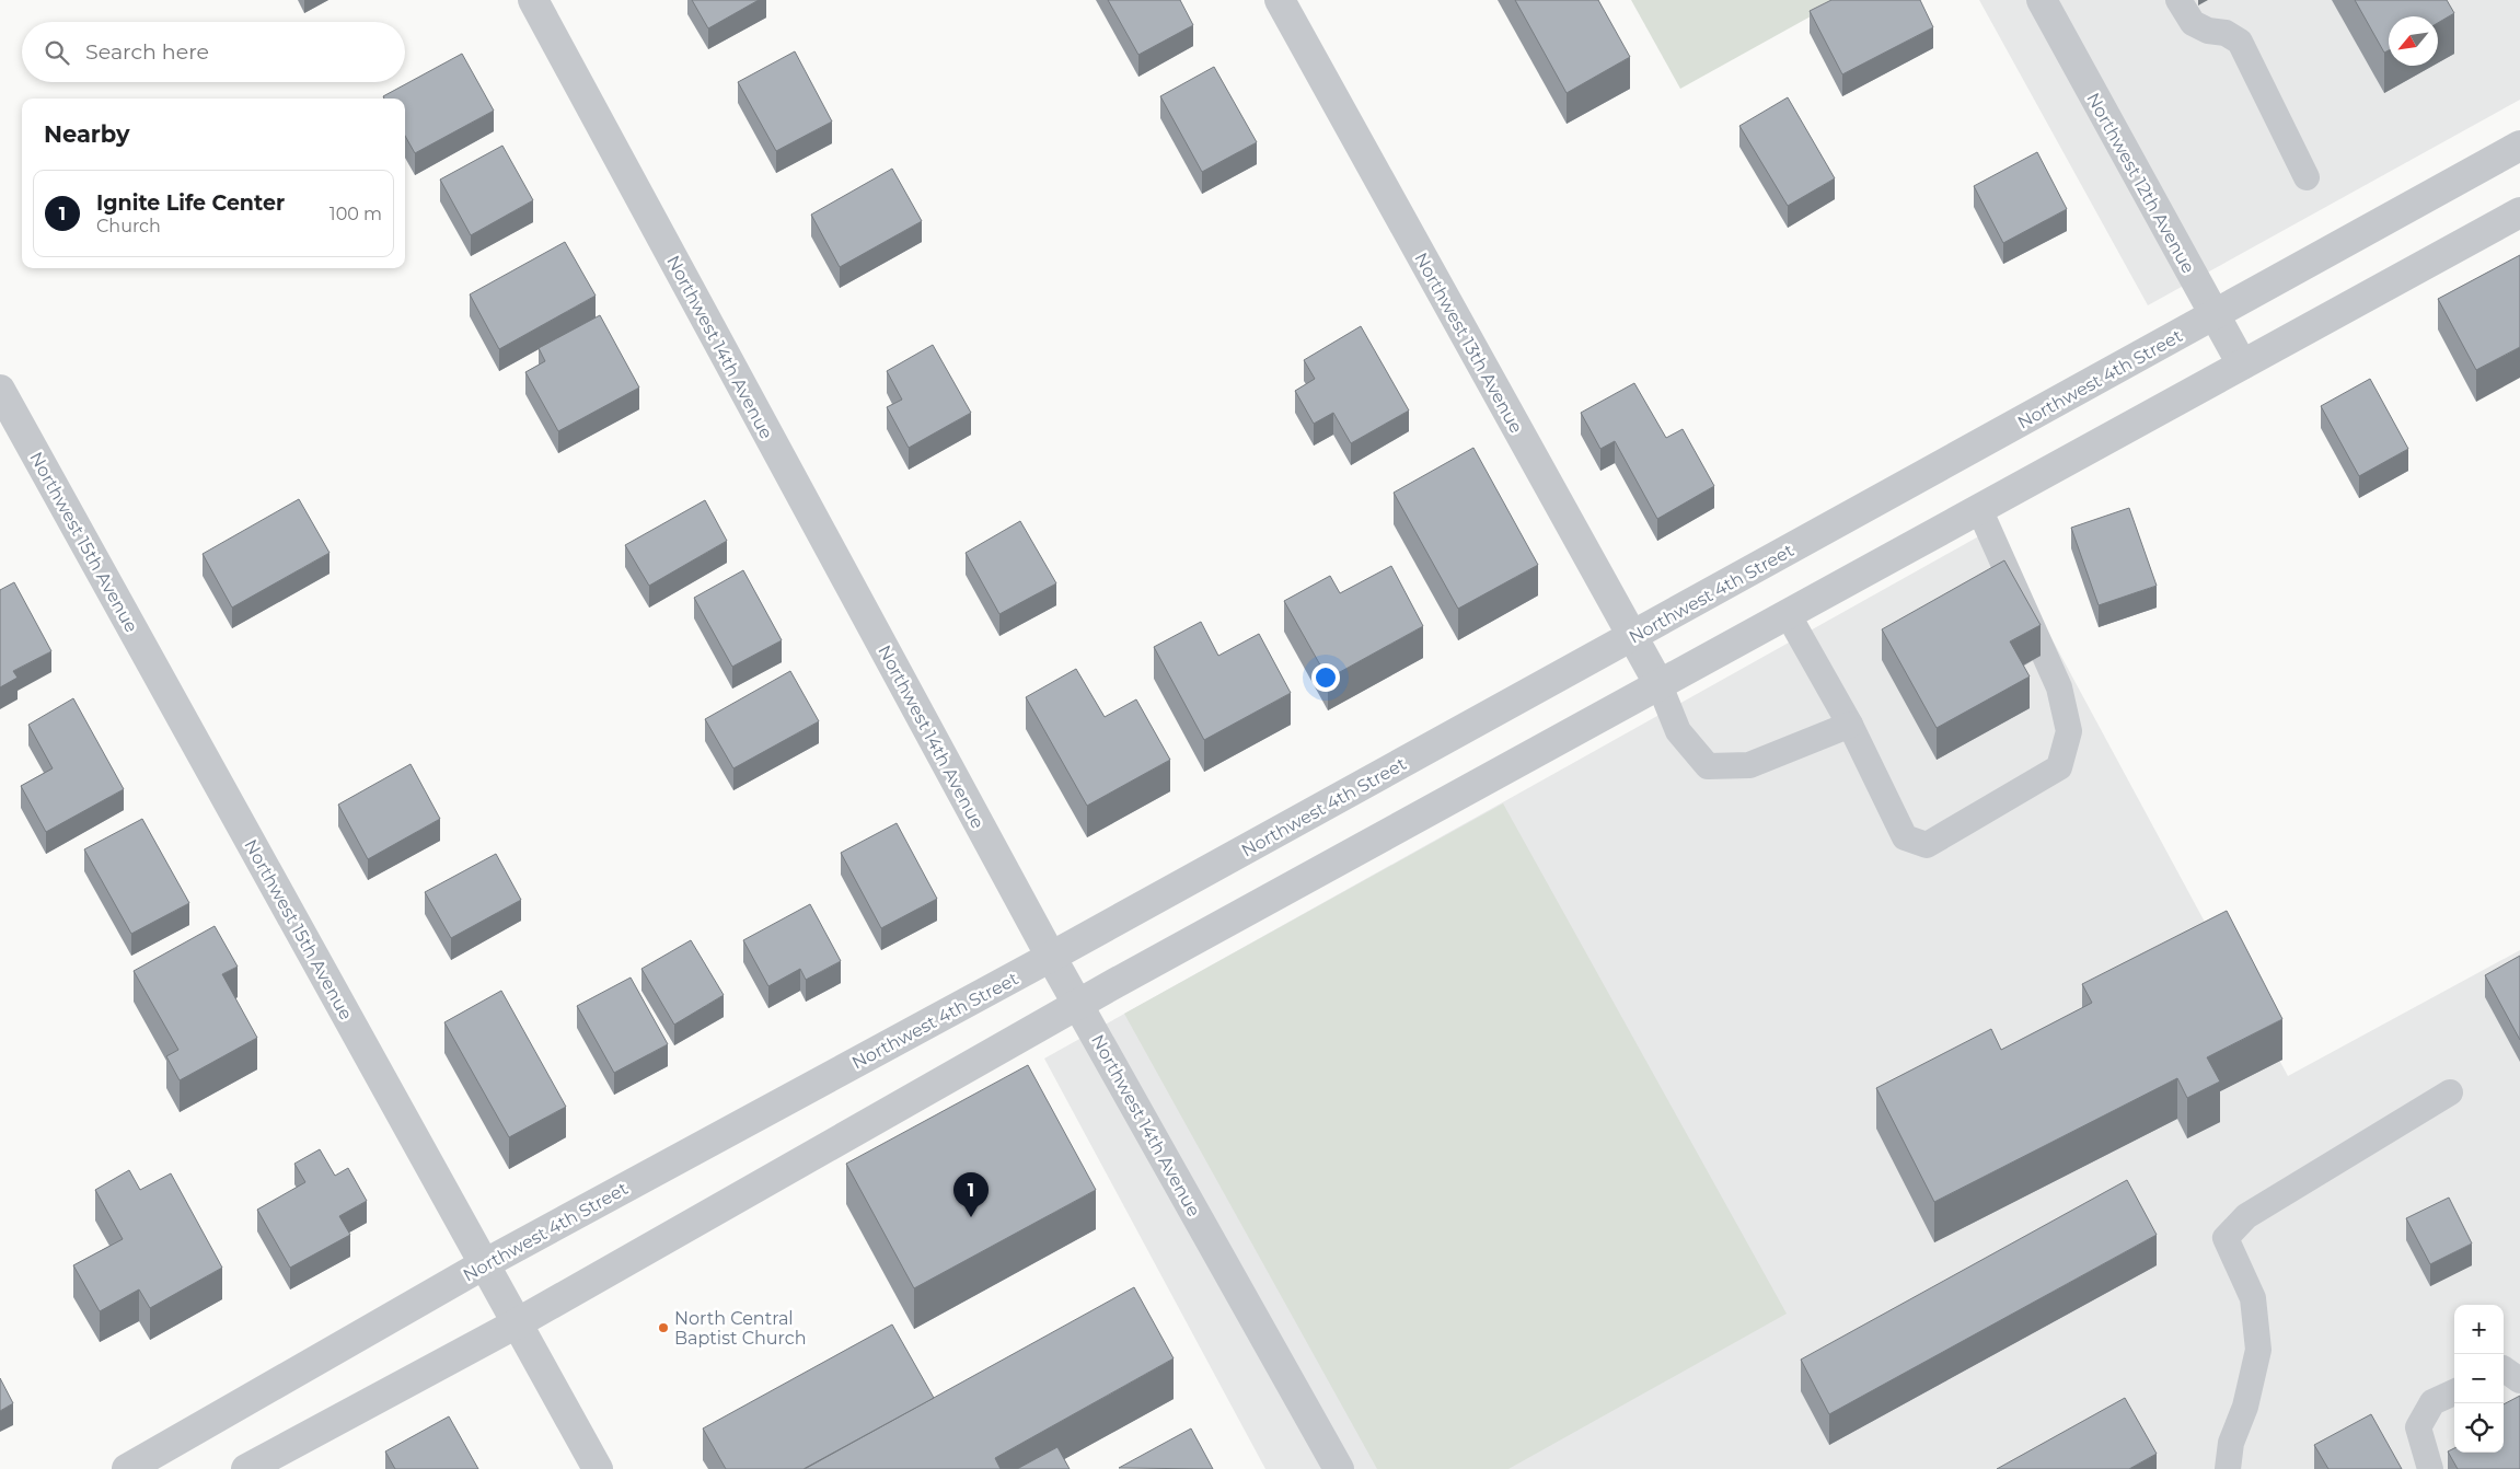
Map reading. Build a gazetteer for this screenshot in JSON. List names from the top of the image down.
{
  "streets": {
    "street": [
      "Northwest 12th Avenue",
      "Northwest 13th Avenue",
      "Northwest 14th Avenue",
      "Northwest 4th Street",
      "Northwest 15th Avenue"
    ]
  },
  "crossings": [
    ["Northwest 12th Avenue", "Northwest 4th Street"],
    ["Northwest 13th Avenue", "Northwest 4th Street"],
    ["Northwest 14th Avenue", "Northwest 4th Street"],
    ["Northwest 4th Street", "Northwest 15th Avenue"]
  ],
  "places": ["North Central Baptist Church"],
  "north": "bottom left",
  "page": {
    "search": "Search here",
    "heading": "Nearby",
    "list": [
      {
        "mark": "1",
        "name": "Ignite Life Center",
        "note": "Church",
        "value": "100 m"
      }
    ],
    "pins": "1",
    "map_buttons": ["+", "−"]
  }
}
